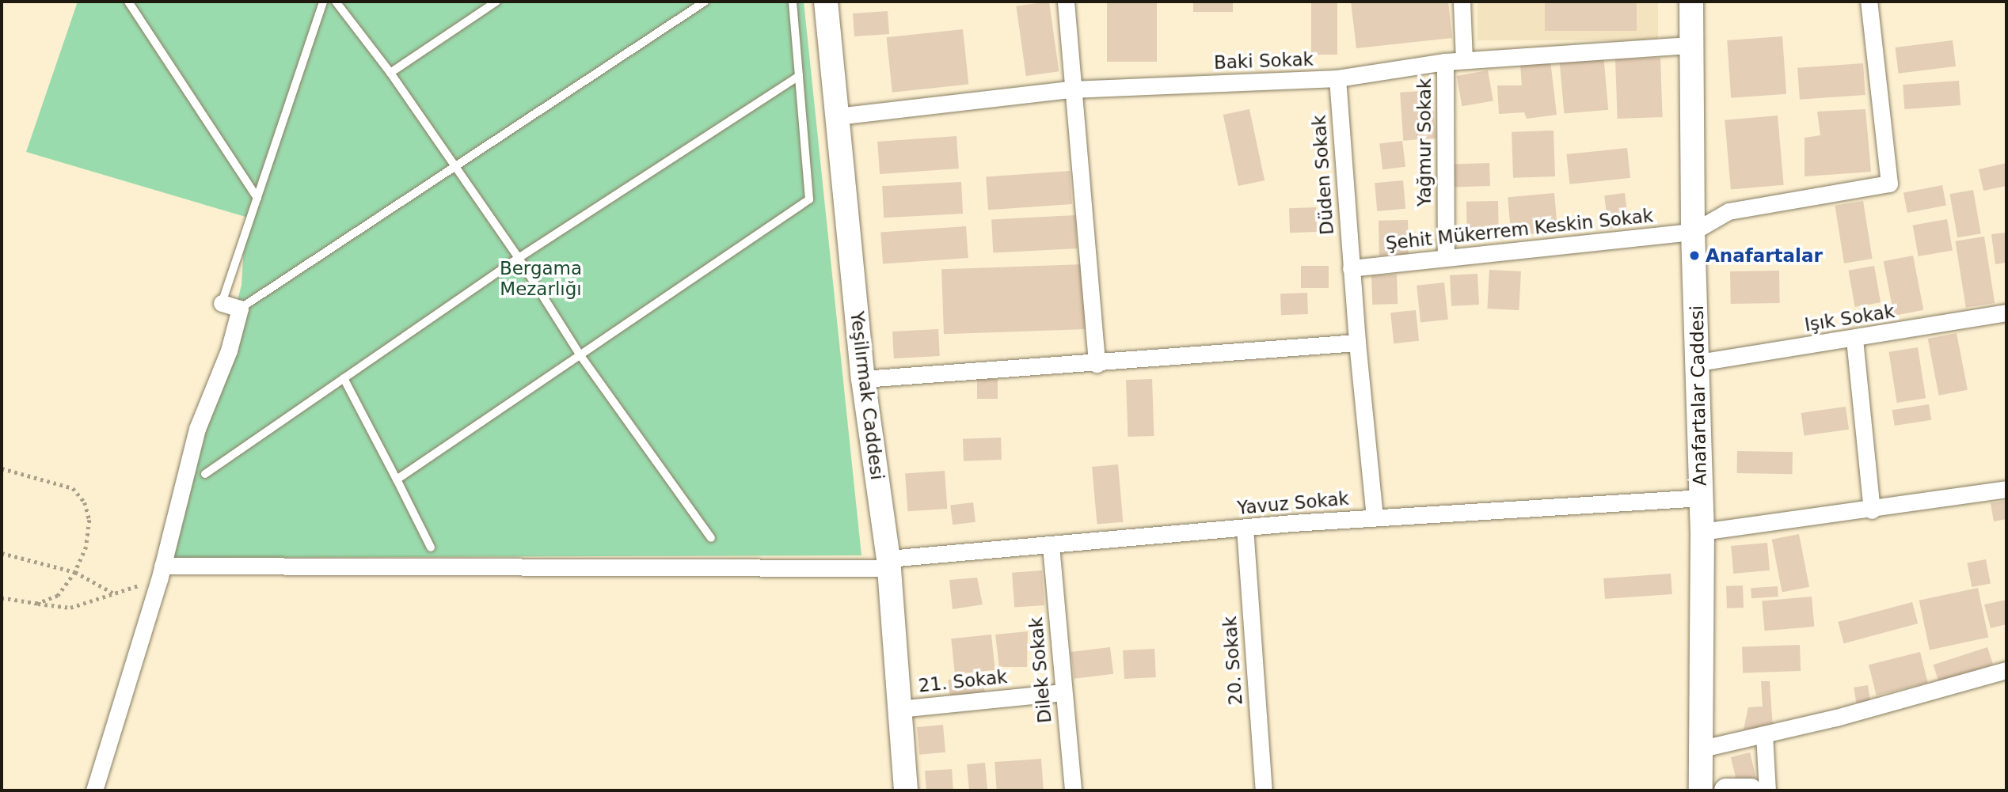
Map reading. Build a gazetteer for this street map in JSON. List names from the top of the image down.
{
  "streets": {
    "street": [
      "Baki Sokak",
      "Yağmur Sokak",
      "Düden Sokak",
      "Şehit Mükerrem Keskin Sokak",
      "Işık Sokak",
      "Yeşilırmak Caddesi",
      "Anafartalar Caddesi",
      "Yavuz Sokak",
      "20. Sokak",
      "Dilek Sokak",
      "21. Sokak"
    ]
  },
  "crossings": [
    ["Baki Sokak", "Yağmur Sokak"],
    ["Baki Sokak", "Düden Sokak"],
    ["Baki Sokak", "Yeşilırmak Caddesi"],
    ["Baki Sokak", "Anafartalar Caddesi"],
    ["Yağmur Sokak", "Şehit Mükerrem Keskin Sokak"],
    ["Düden Sokak", "Şehit Mükerrem Keskin Sokak"],
    ["Şehit Mükerrem Keskin Sokak", "Anafartalar Caddesi"],
    ["Işık Sokak", "Anafartalar Caddesi"],
    ["Yeşilırmak Caddesi", "Yavuz Sokak"],
    ["Yeşilırmak Caddesi", "21. Sokak"],
    ["Anafartalar Caddesi", "Yavuz Sokak"],
    ["Yavuz Sokak", "20. Sokak"],
    ["Yavuz Sokak", "Dilek Sokak"],
    ["Dilek Sokak", "21. Sokak"]
  ],
  "parks": ["Bergama Mezarlığı"],
  "places": ["Anafartalar"]
}
